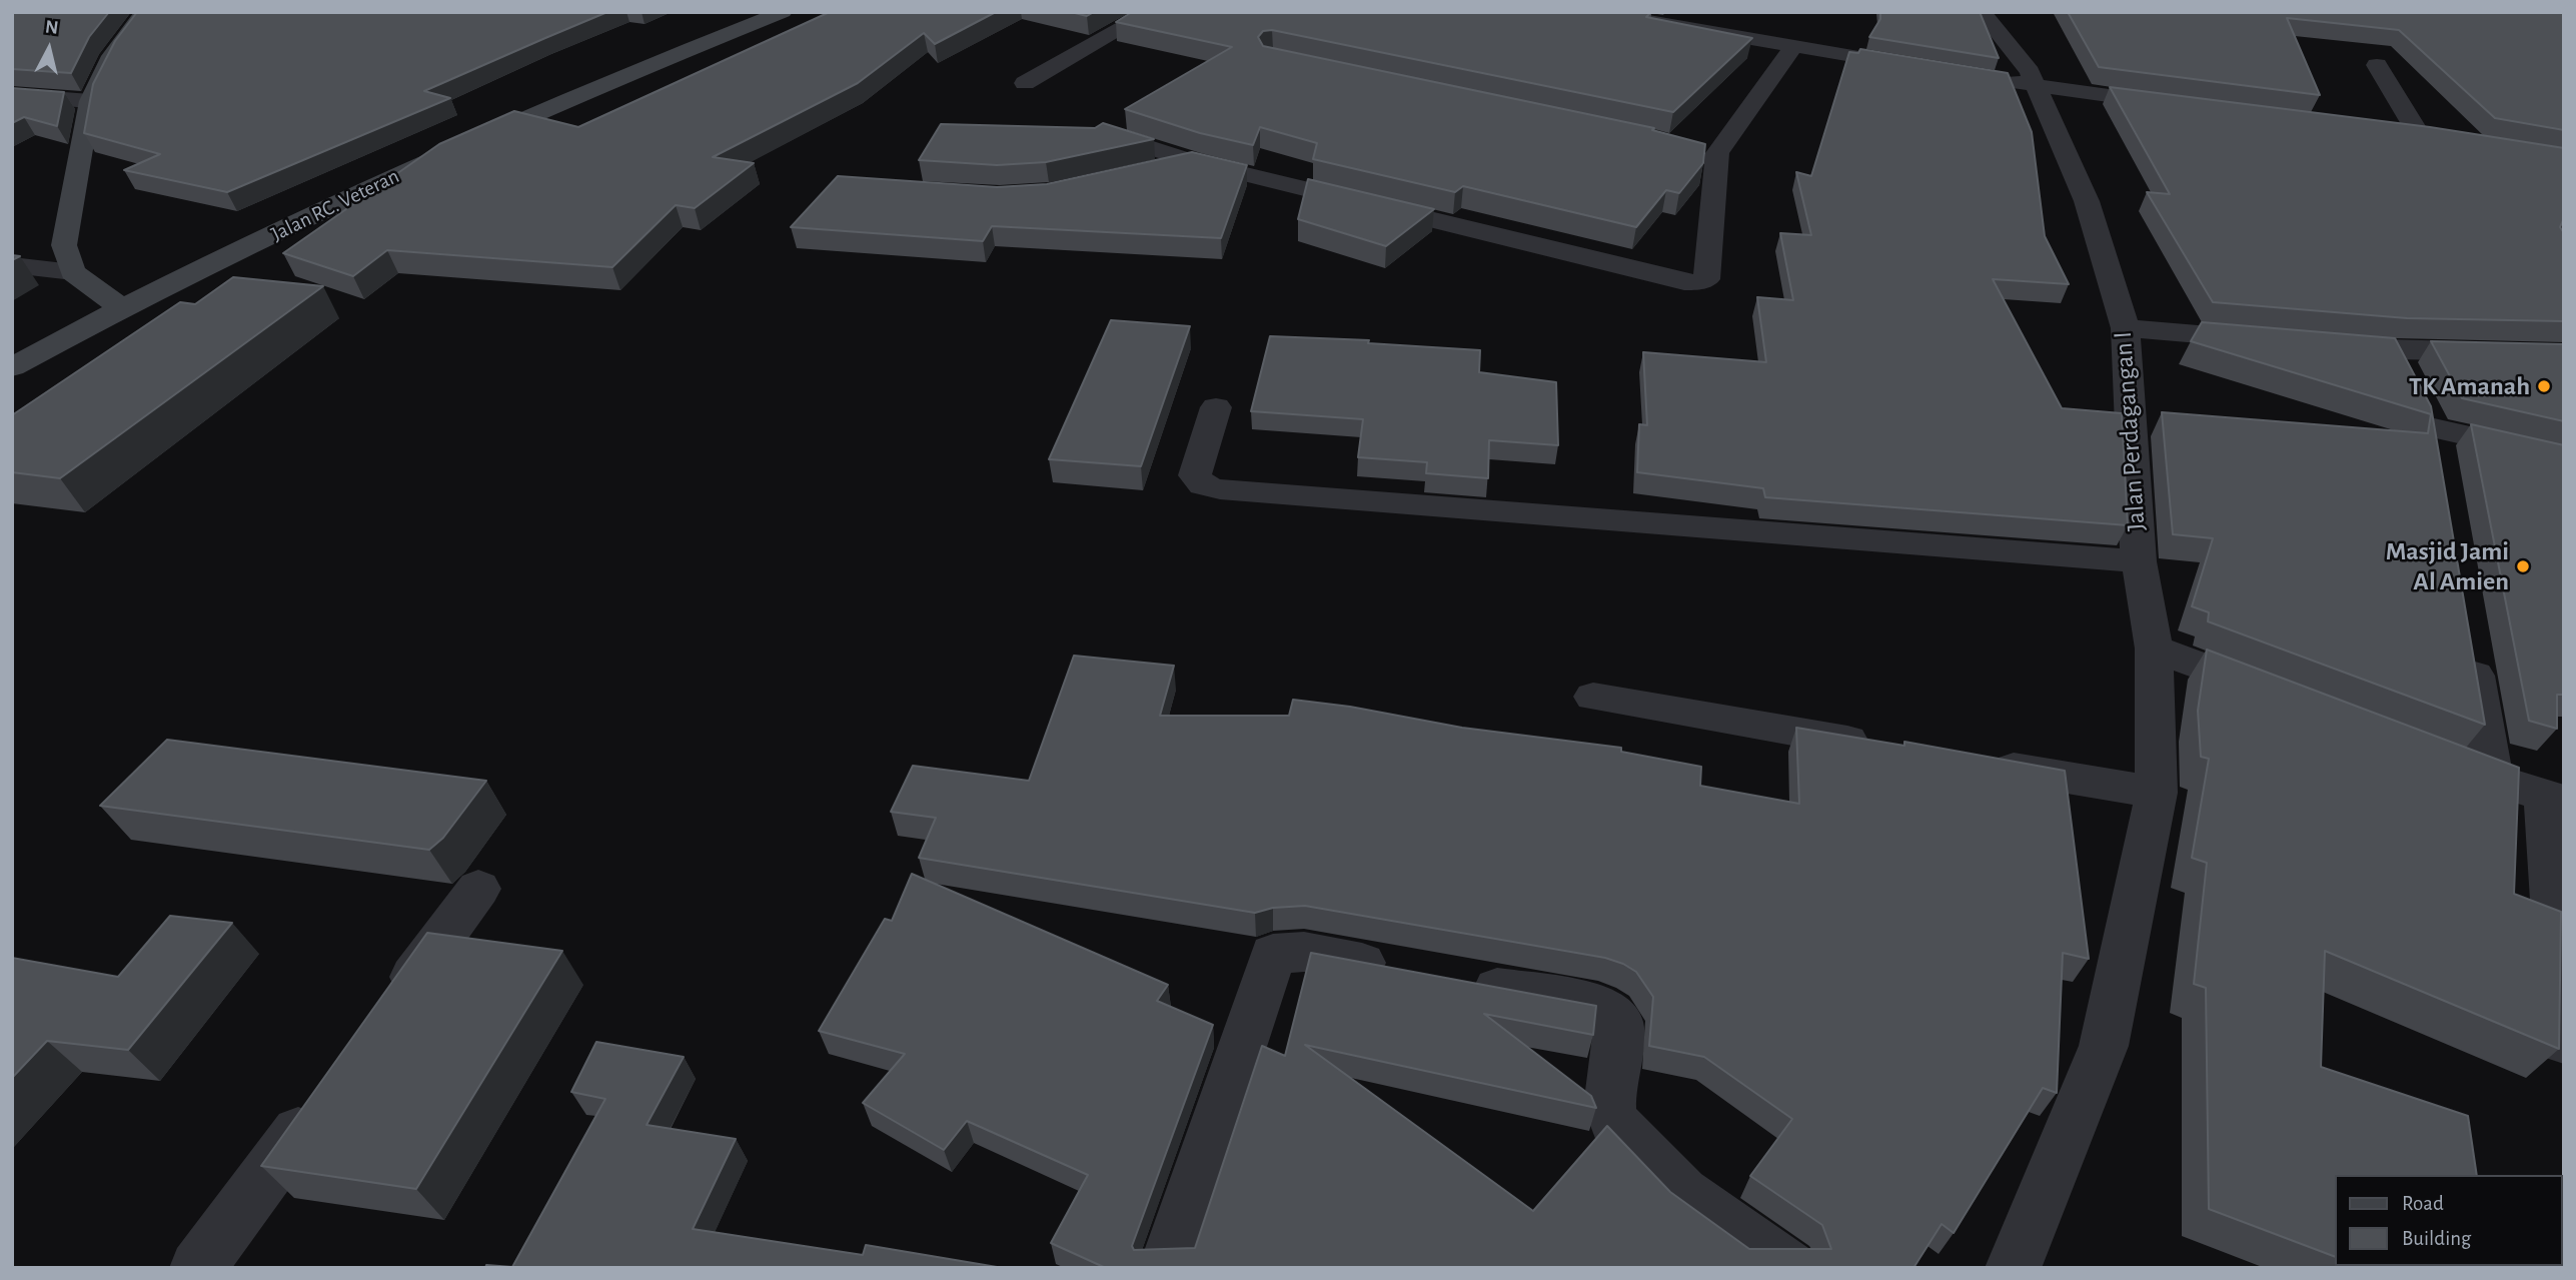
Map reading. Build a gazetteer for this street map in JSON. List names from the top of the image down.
{
  "streets": {
    "main road": ["Jalan RC. Veteran"],
    "street": ["Jalan Perdagangan I"]
  },
  "places": ["TK Amanah", "Masjid Jami Al Amien"],
  "legend": ["Road", "Building"],
  "north": "top"
}
